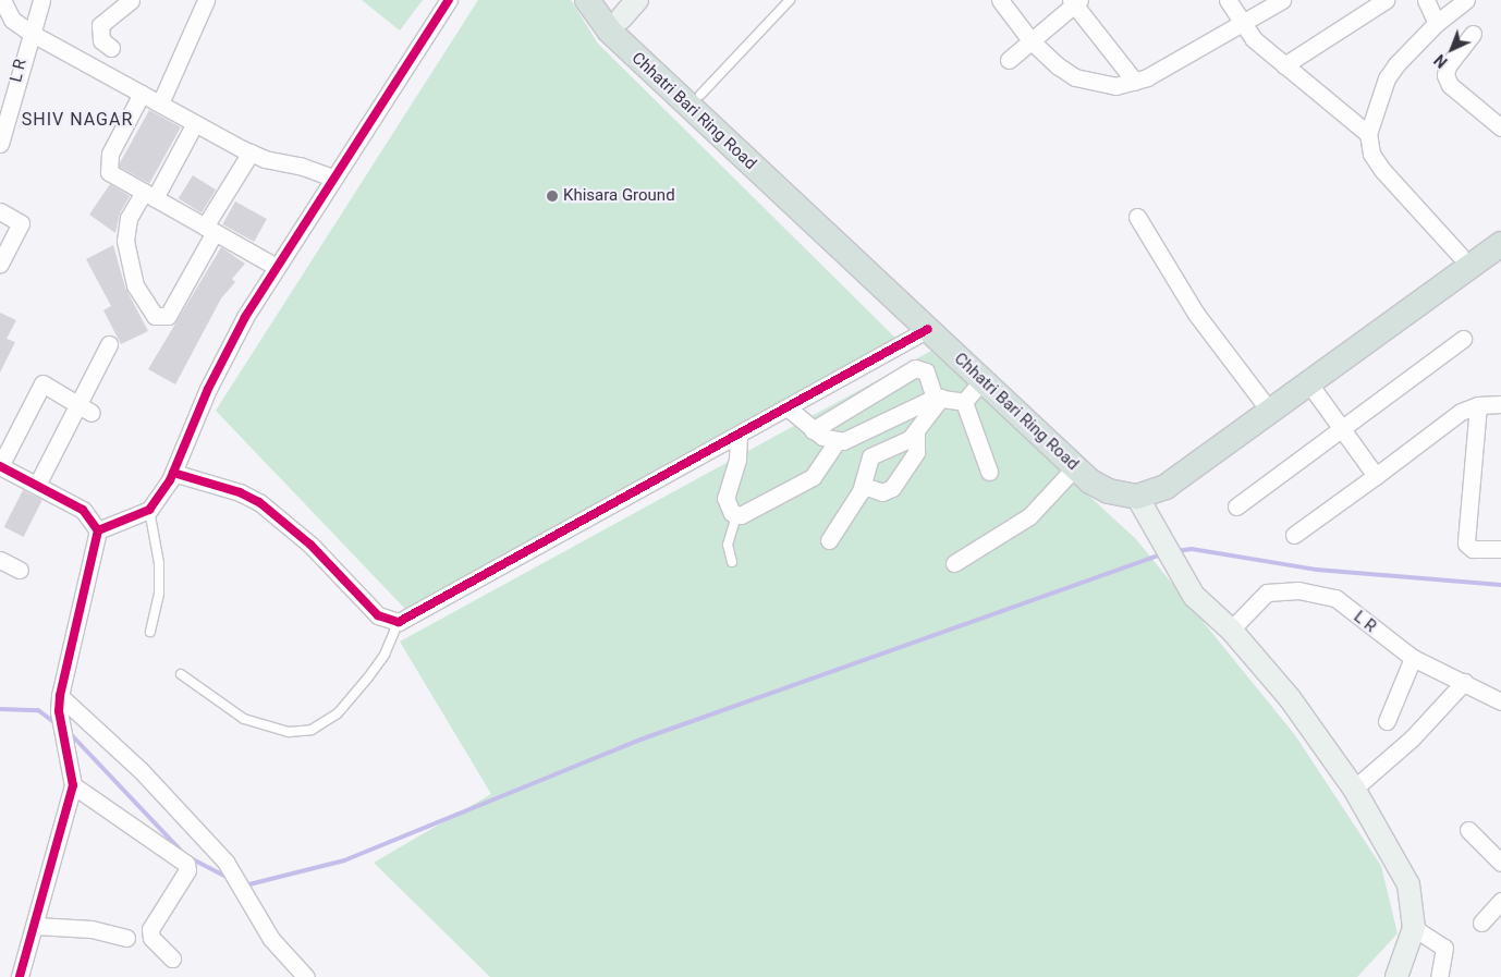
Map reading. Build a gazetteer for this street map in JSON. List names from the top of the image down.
{
  "streets": {
    "main road": ["Chhatri Bari Ring Road"],
    "street": ["L R"]
  },
  "districts": ["SHIV NAGAR"],
  "places": ["Khisara Ground"],
  "north": "bottom left"
}
